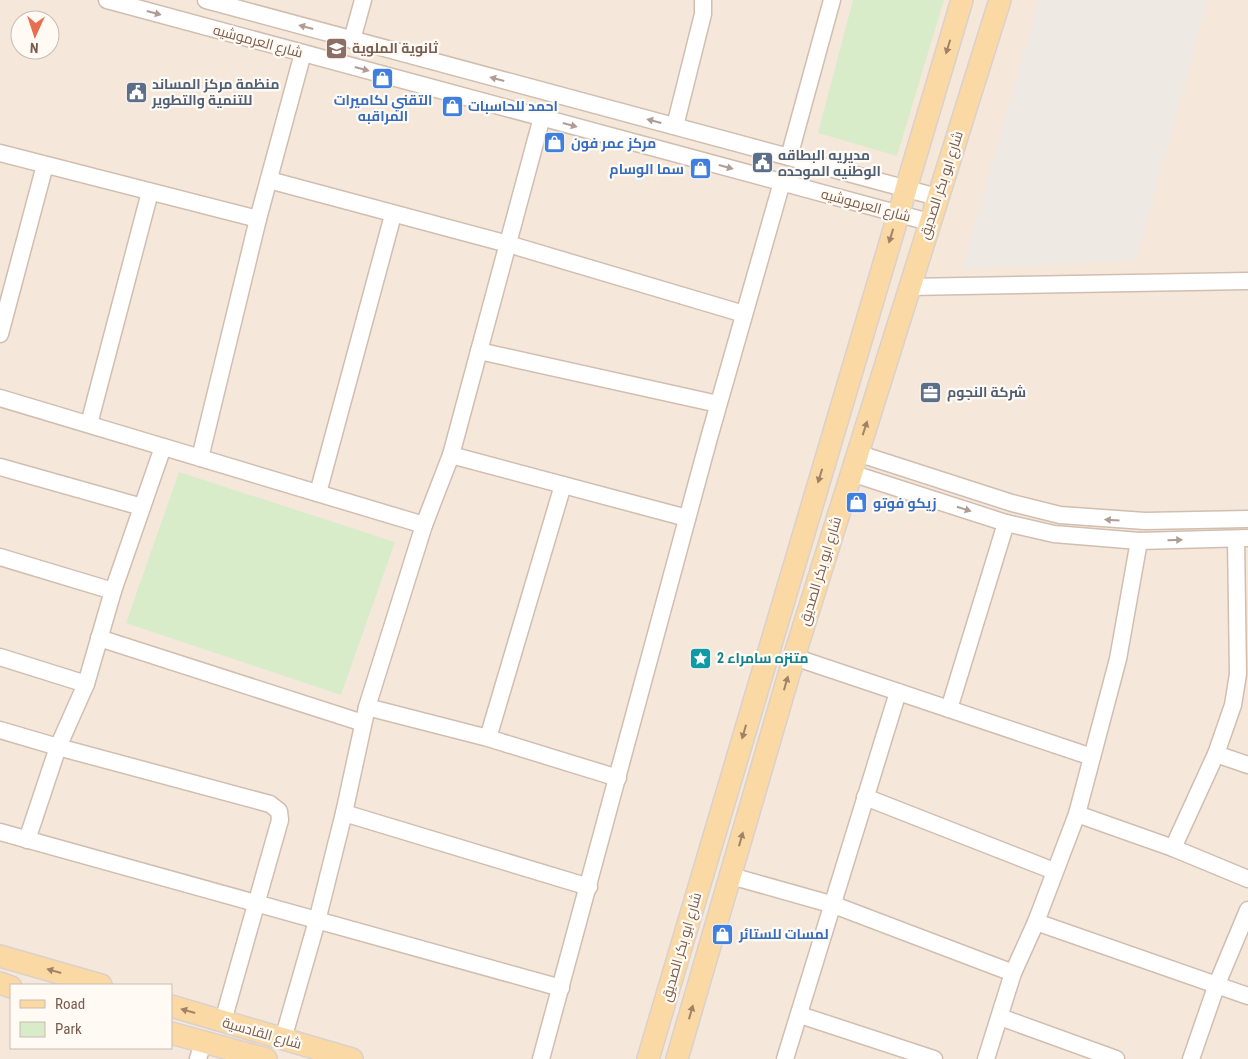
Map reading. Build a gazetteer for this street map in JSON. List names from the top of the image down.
{
  "streets": {
    "main road": ["شارع ابو بكر الصديق", "شارع القادسية"],
    "street": ["شارع العرموشيه"]
  },
  "crossings": [
    ["شارع العرموشيه", "شارع ابو بكر الصديق"]
  ],
  "places": {
    "school or university": ["ثانوية الملوية"],
    "shop": [
      "التقني لكاميرات المراقبه",
      "احمد للحاسبات",
      "مركز عمر فون",
      "سما الوسام",
      "زيكو فوتو",
      "لمسات للستائر"
    ],
    "public building": ["منظمة مركز المساند للتنمية والتطوير", "مديريه البطاقه الوطنيه الموحده"],
    "office": ["شركة النجوم"],
    "place": ["متنزه سامراء 2"]
  },
  "legend": ["Road", "Park"],
  "north": "bottom"
}
